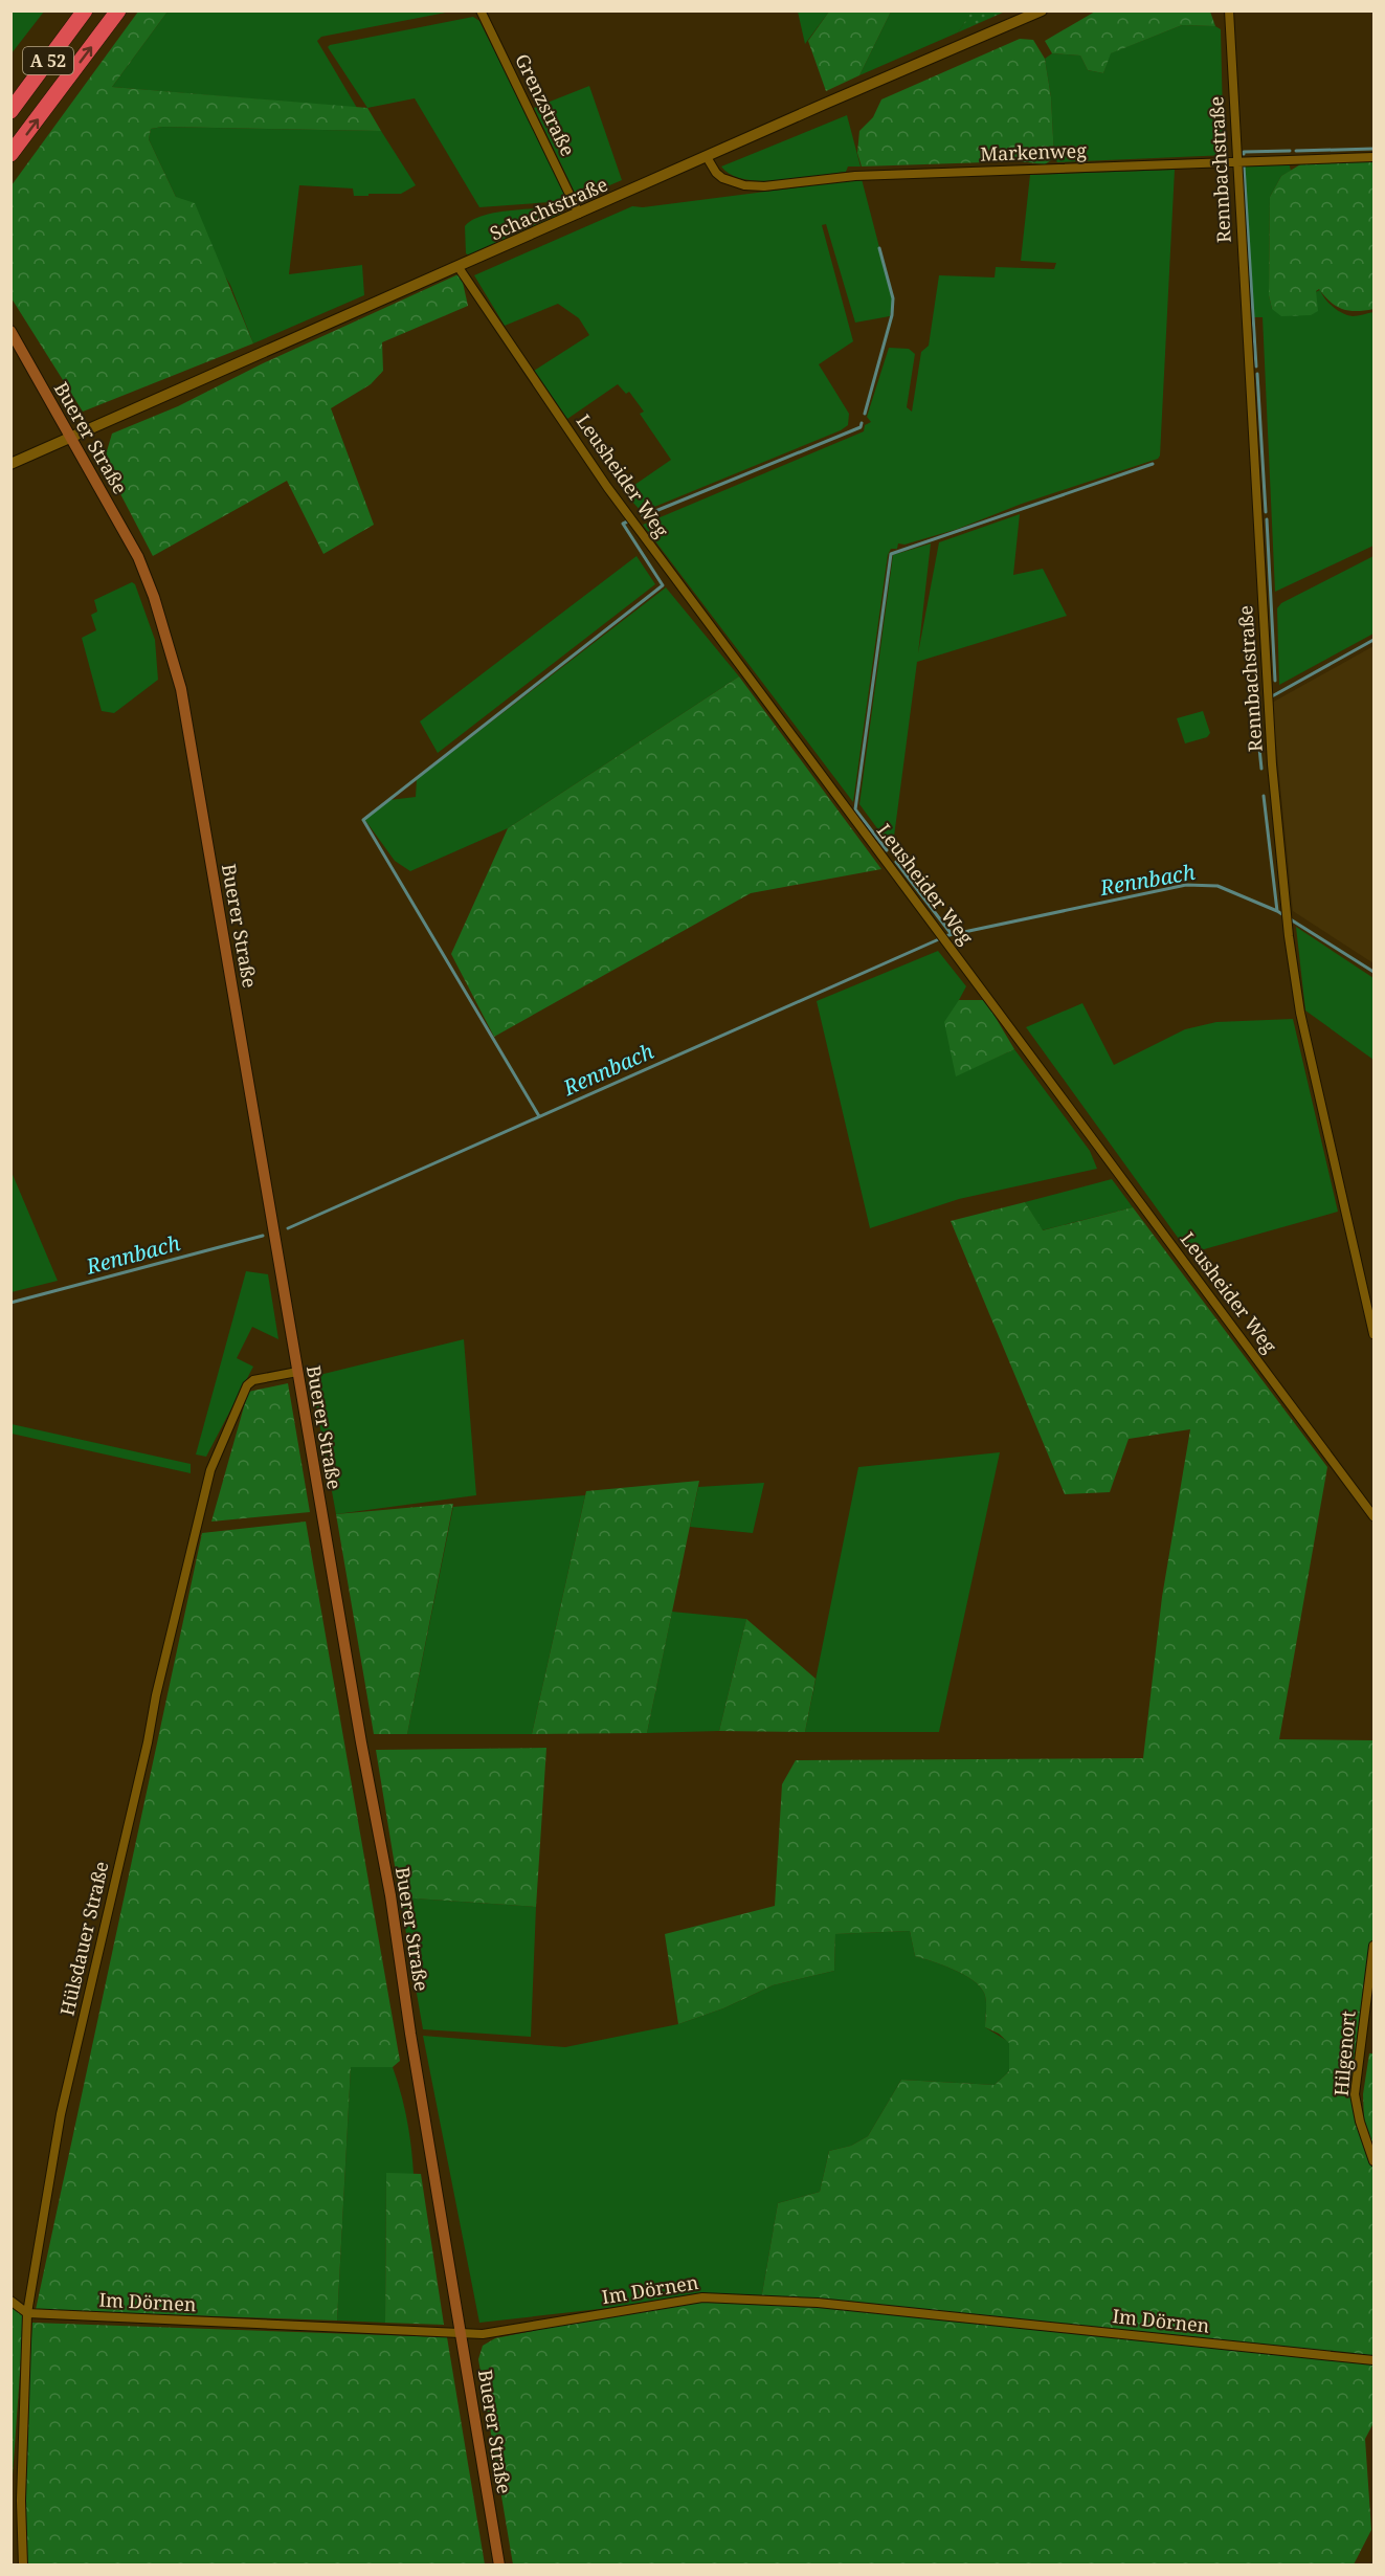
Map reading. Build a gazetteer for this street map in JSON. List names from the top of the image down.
{
  "streets": {
    "highway": ["A 52"],
    "main road": ["Buerer Straße"],
    "street": [
      "Grenzstraße",
      "Markenweg",
      "Rennbachstraße",
      "Schachtstraße",
      "Leusheider Weg",
      "Hülsdauer Straße",
      "Hilgenort",
      "Im Dörnen"
    ]
  },
  "crossings": [
    ["Grenzstraße", "Schachtstraße"],
    ["Markenweg", "Rennbachstraße"],
    ["Markenweg", "Schachtstraße"],
    ["Schachtstraße", "Buerer Straße"],
    ["Schachtstraße", "Leusheider Weg"],
    ["Buerer Straße", "Hülsdauer Straße"],
    ["Buerer Straße", "Im Dörnen"],
    ["Hülsdauer Straße", "Im Dörnen"]
  ],
  "water": ["Rennbach"]
}
